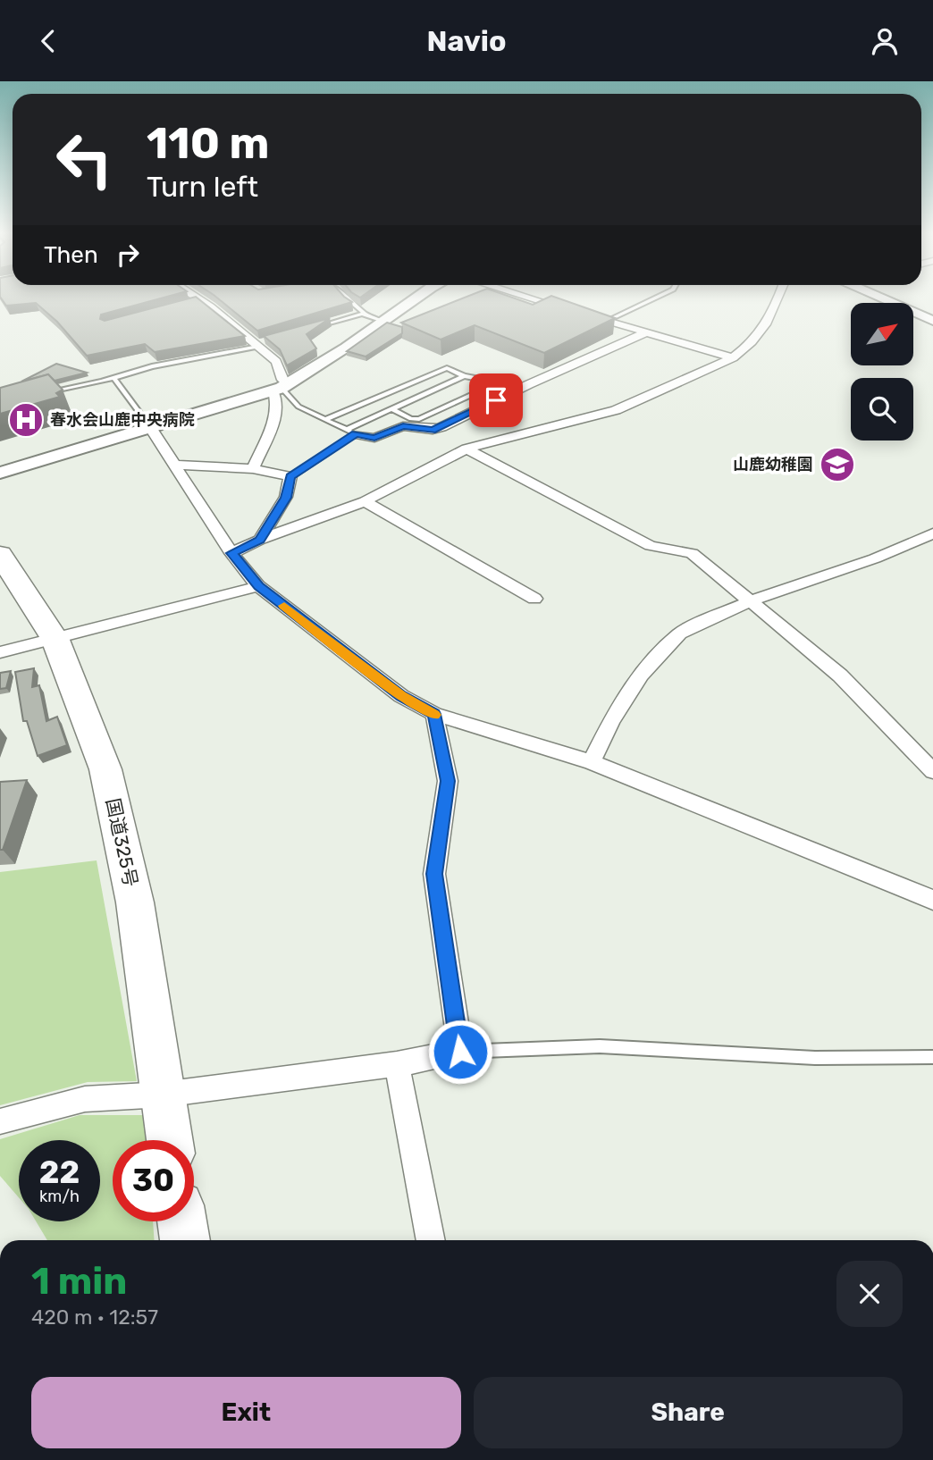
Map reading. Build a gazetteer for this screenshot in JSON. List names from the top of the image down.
{
  "streets": {
    "highway": ["国道325号"]
  },
  "places": {
    "hospital": ["春水会山鹿中央病院"],
    "school or university": ["山鹿幼稚園"]
  },
  "north": "top right",
  "page": {
    "header": "Navio",
    "turn": ["110 m", "Turn left"],
    "then": "Then",
    "speed": "22 km/h",
    "limit": "30",
    "heading": ["1 min", "420 m · 12:57"],
    "buttons": ["Exit", "Share"]
  }
}
